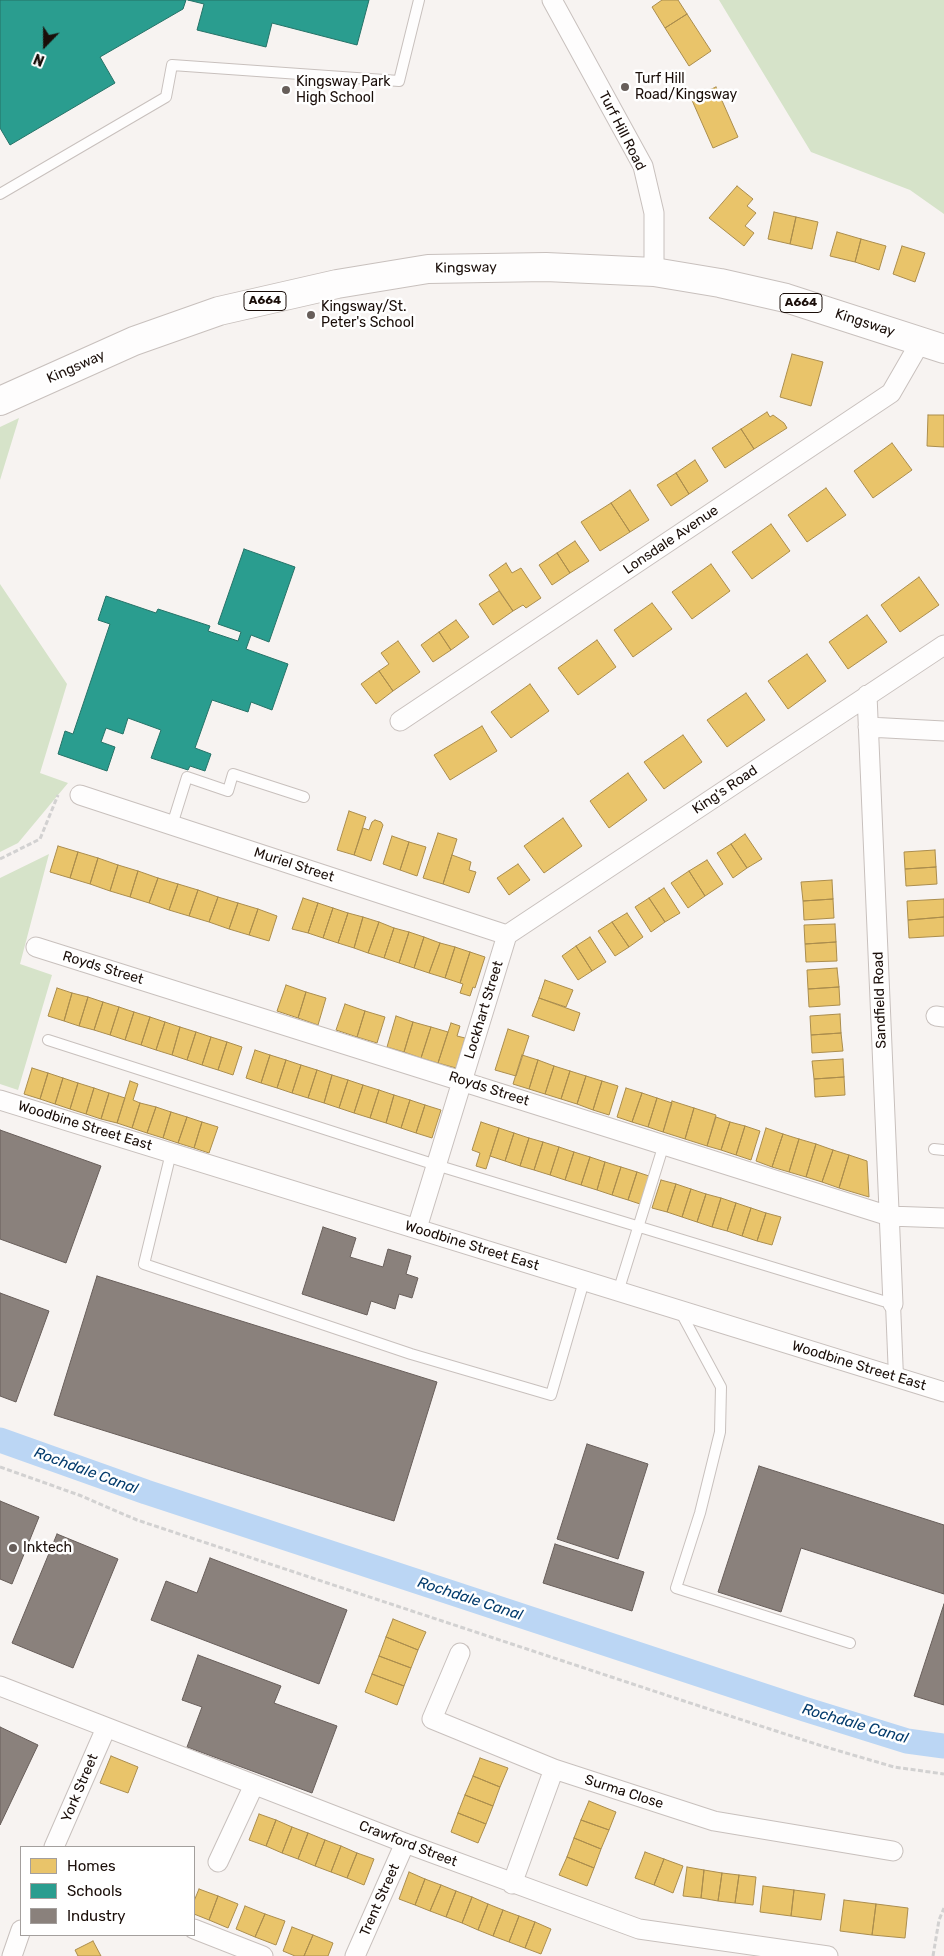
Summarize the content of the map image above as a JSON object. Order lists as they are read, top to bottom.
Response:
{
  "streets": {
    "highway": ["Kingsway", "A664"],
    "street": [
      "Turf Hill Road",
      "Lonsdale Avenue",
      "King's Road",
      "Muriel Street",
      "Royds Street",
      "Sandfield Road",
      "Lockhart Street",
      "Woodbine Street East",
      "York Street",
      "Surma Close",
      "Crawford Street",
      "Trent Street"
    ]
  },
  "crossings": [
    ["Turf Hill Road", "Kingsway"],
    ["Kingsway", "Lonsdale Avenue"],
    ["King's Road", "Muriel Street"],
    ["King's Road", "Sandfield Road"],
    ["King's Road", "Lockhart Street"],
    ["Muriel Street", "Lockhart Street"],
    ["Royds Street", "Sandfield Road"],
    ["Royds Street", "Lockhart Street"],
    ["Lockhart Street", "Woodbine Street East"],
    ["York Street", "Crawford Street"],
    ["Crawford Street", "Trent Street"]
  ],
  "water": ["Rochdale Canal"],
  "places": [
    "Turf Hill Road/Kingsway",
    "Kingsway Park High School",
    "Kingsway/St. Peter's School",
    "Inktech"
  ],
  "legend": ["Homes", "Schools", "Industry"],
  "north": "bottom"
}
